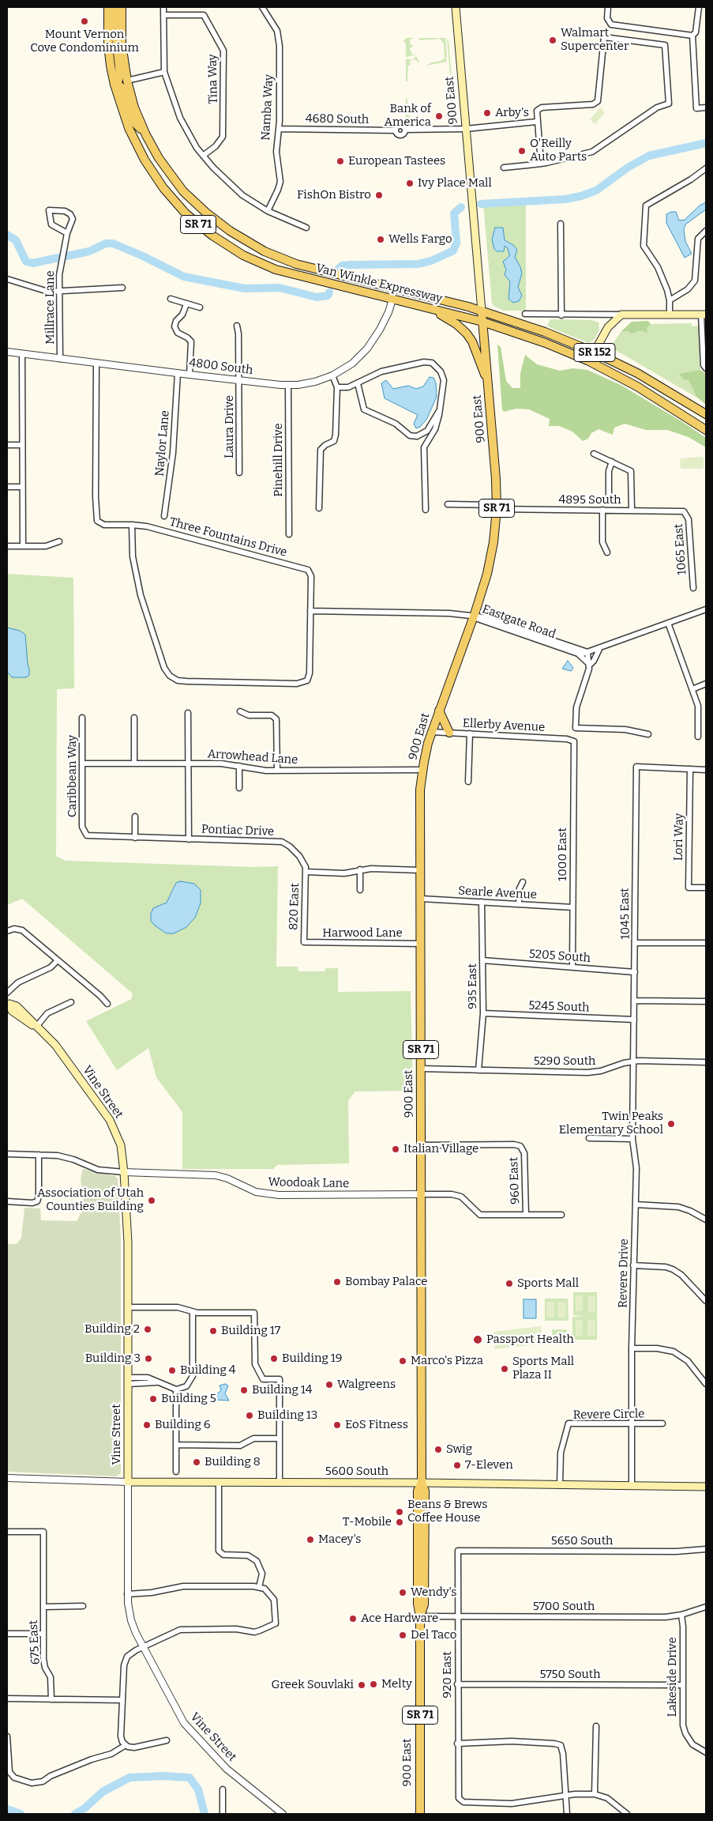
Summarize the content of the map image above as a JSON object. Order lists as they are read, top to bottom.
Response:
{
  "streets": {
    "main road": [
      "900 East",
      "SR 71",
      "Van Winkle Expressway",
      "SR 152",
      "Vine Street",
      "5600 South"
    ],
    "street": [
      "Tina Way",
      "Namba Way",
      "4680 South",
      "Millrace Lane",
      "4800 South",
      "Laura Drive",
      "Naylor Lane",
      "Pinehill Drive",
      "4895 South",
      "Three Fountains Drive",
      "1065 East",
      "Eastgate Road",
      "Ellerby Avenue",
      "Arrowhead Lane",
      "Caribbean Way",
      "Pontiac Drive",
      "Lori Way",
      "1000 East",
      "Searle Avenue",
      "820 East",
      "1045 East",
      "Harwood Lane",
      "5205 South",
      "935 East",
      "5245 South",
      "5290 South",
      "960 East",
      "Woodoak Lane",
      "Revere Drive",
      "Revere Circle",
      "5650 South",
      "5700 South",
      "675 East",
      "920 East",
      "5750 South",
      "Lakeside Drive"
    ]
  },
  "crossings": [
    ["900 East", "4680 South"],
    ["900 East", "SR 71"],
    ["900 East", "Van Winkle Expressway"],
    ["900 East", "4895 South"],
    ["900 East", "Eastgate Road"],
    ["900 East", "Ellerby Avenue"],
    ["900 East", "Arrowhead Lane"],
    ["900 East", "Searle Avenue"],
    ["900 East", "Harwood Lane"],
    ["900 East", "5290 South"],
    ["900 East", "960 East"],
    ["900 East", "Woodoak Lane"],
    ["900 East", "5600 South"],
    ["900 East", "5700 South"],
    ["Namba Way", "4680 South"],
    ["SR 71", "Van Winkle Expressway"],
    ["Van Winkle Expressway", "4800 South"],
    ["Millrace Lane", "4800 South"],
    ["4800 South", "Laura Drive"],
    ["4800 South", "Naylor Lane"],
    ["4800 South", "Pinehill Drive"],
    ["4800 South", "Three Fountains Drive"],
    ["4895 South", "1065 East"],
    ["Ellerby Avenue", "1000 East"],
    ["Arrowhead Lane", "Caribbean Way"],
    ["Caribbean Way", "Pontiac Drive"],
    ["Pontiac Drive", "820 East"],
    ["Lori Way", "1045 East"],
    ["1000 East", "Searle Avenue"],
    ["1000 East", "5205 South"],
    ["Searle Avenue", "935 East"],
    ["820 East", "Harwood Lane"],
    ["1045 East", "5205 South"],
    ["1045 East", "5245 South"],
    ["1045 East", "5290 South"],
    ["1045 East", "Revere Drive"],
    ["5205 South", "935 East"],
    ["935 East", "5245 South"],
    ["935 East", "5290 South"],
    ["5290 South", "Revere Drive"],
    ["Vine Street", "Woodoak Lane"],
    ["Vine Street", "5600 South"],
    ["960 East", "Woodoak Lane"],
    ["Revere Drive", "Revere Circle"],
    ["Revere Drive", "5600 South"],
    ["Revere Circle", "5600 South"],
    ["5650 South", "920 East"],
    ["5700 South", "920 East"],
    ["5700 South", "Lakeside Drive"],
    ["920 East", "5750 South"],
    ["5750 South", "Lakeside Drive"]
  ],
  "places": [
    "Mount Vernon Cove Condominium",
    "Walmart Supercenter",
    "Arby's",
    "Bank of America",
    "O'Reilly Auto Parts",
    "European Tastees",
    "Ivy Place Mall",
    "FishOn Bistro",
    "Wells Fargo",
    "Twin Peaks Elementary School",
    "Italian Village",
    "Association of Utah Counties Building",
    "Bombay Palace",
    "Sports Mall",
    "Building 2",
    "Building 17",
    "Passport Health",
    "Building 3",
    "Building 19",
    "Marco's Pizza",
    "Sports Mall Plaza II",
    "Building 4",
    "Walgreens",
    "Building 14",
    "Building 5",
    "Building 13",
    "Building 6",
    "EoS Fitness",
    "Swig",
    "Building 8",
    "7-Eleven",
    "Beans & Brews Coffee House",
    "T-Mobile",
    "Macey's",
    "Wendy's",
    "Ace Hardware",
    "Del Taco",
    "Melty",
    "Greek Souvlaki"
  ]
}
